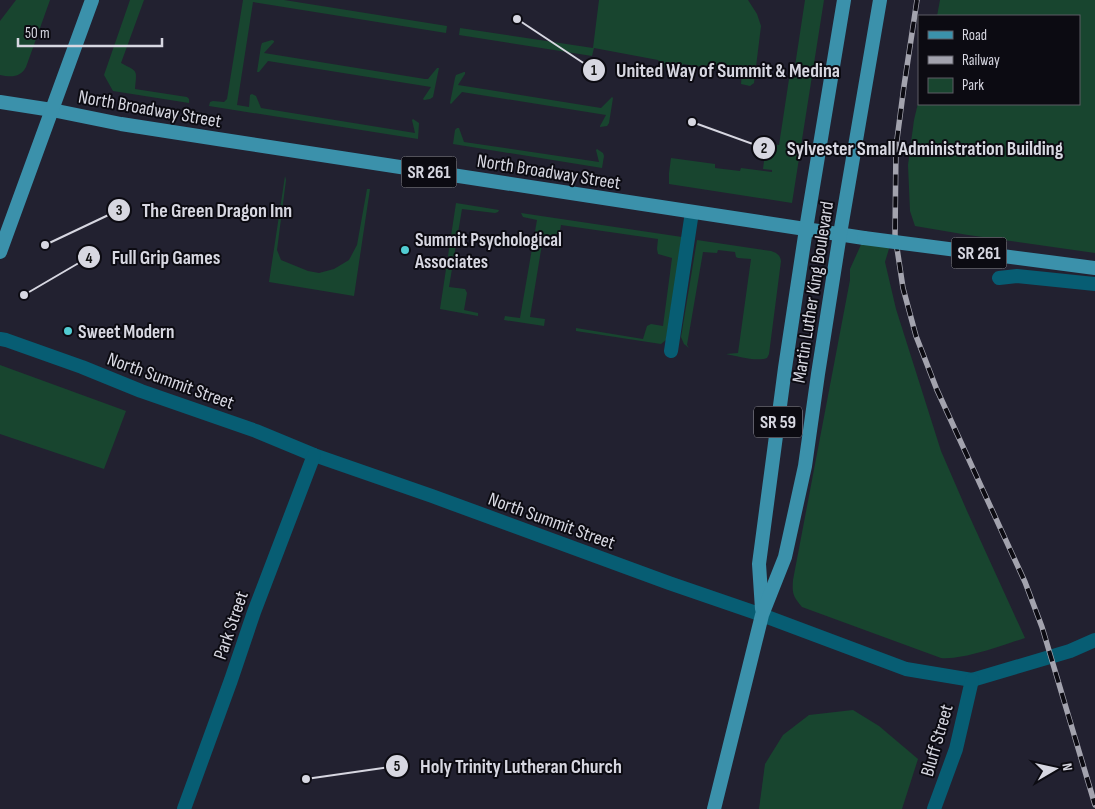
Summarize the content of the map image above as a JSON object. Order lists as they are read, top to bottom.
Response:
{
  "streets": {
    "main road": [
      "North Broadway Street",
      "SR 261",
      "Martin Luther King Boulevard",
      "SR 59"
    ],
    "street": ["North Summit Street", "Park Street", "Bluff Street"]
  },
  "crossings": [
    ["North Broadway Street", "SR 261"],
    ["North Broadway Street", "Martin Luther King Boulevard"],
    ["Martin Luther King Boulevard", "North Summit Street"],
    ["North Summit Street", "Park Street"],
    ["North Summit Street", "Bluff Street"]
  ],
  "places": [
    "United Way of Summit & Medina",
    "Sylvester Small Administration Building",
    "The Green Dragon Inn",
    "Summit Psychological Associates",
    "Full Grip Games",
    "Sweet Modern",
    "Holy Trinity Lutheran Church"
  ],
  "legend": ["Road", "Railway", "Park"],
  "scale_bar": "50 m",
  "north": "right"
}
